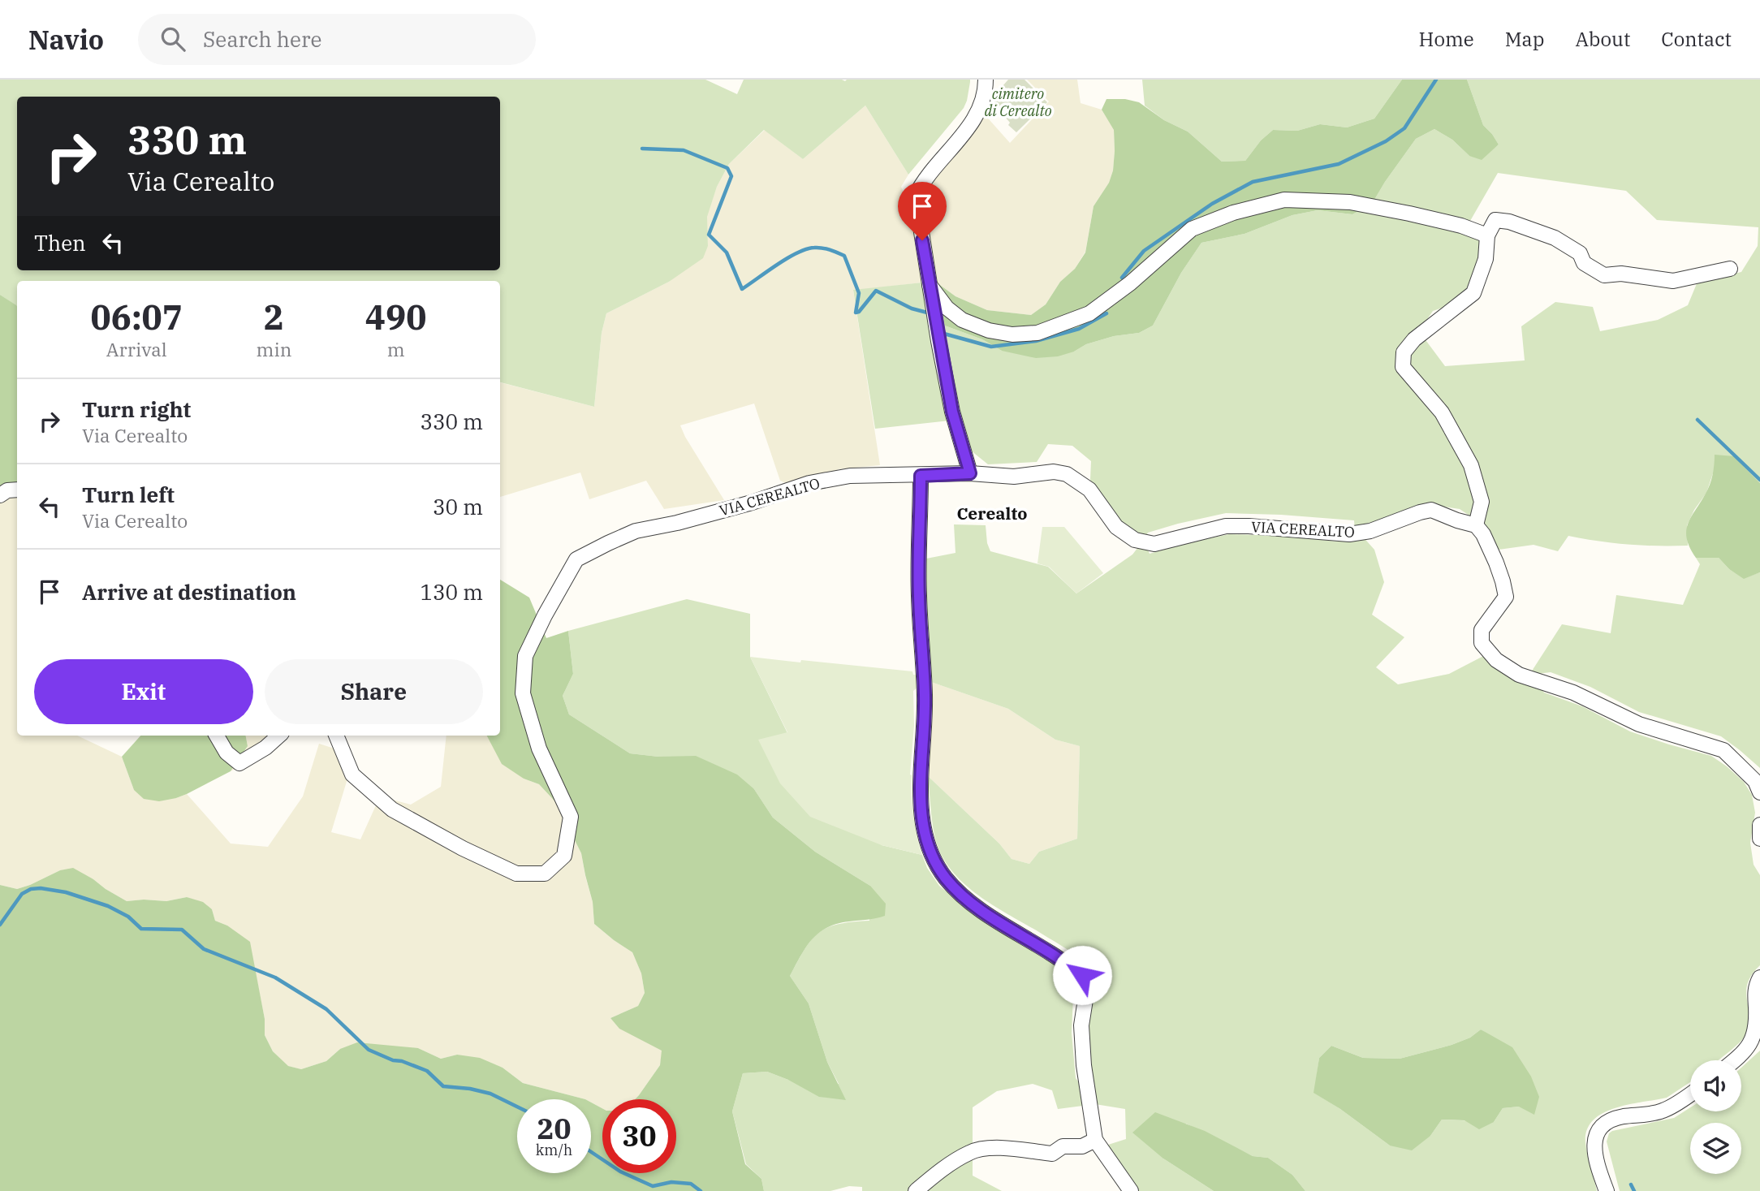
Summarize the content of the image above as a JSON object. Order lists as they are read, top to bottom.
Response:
{
  "streets": {
    "street": ["VIA CEREALTO"]
  },
  "districts": ["Cerealto"],
  "parks": ["cimitero di Cerealto"],
  "page": {
    "header": "Navio",
    "search": "Search here",
    "nav": [
      "Home",
      "Map",
      "About",
      "Contact"
    ],
    "turn": ["330 m", "Via Cerealto"],
    "then": "Then",
    "eta": [
      "06:07",
      "Arrival",
      "2",
      "min",
      "490",
      "m"
    ],
    "list": [
      {
        "name": "Turn right",
        "note": "Via Cerealto",
        "value": "330 m"
      },
      {
        "name": "Turn left",
        "note": "Via Cerealto",
        "value": "30 m"
      },
      {
        "name": "Arrive at destination",
        "value": "130 m"
      }
    ],
    "buttons": ["Exit", "Share"],
    "speed": "20 km/h",
    "limit": "30"
  }
}
